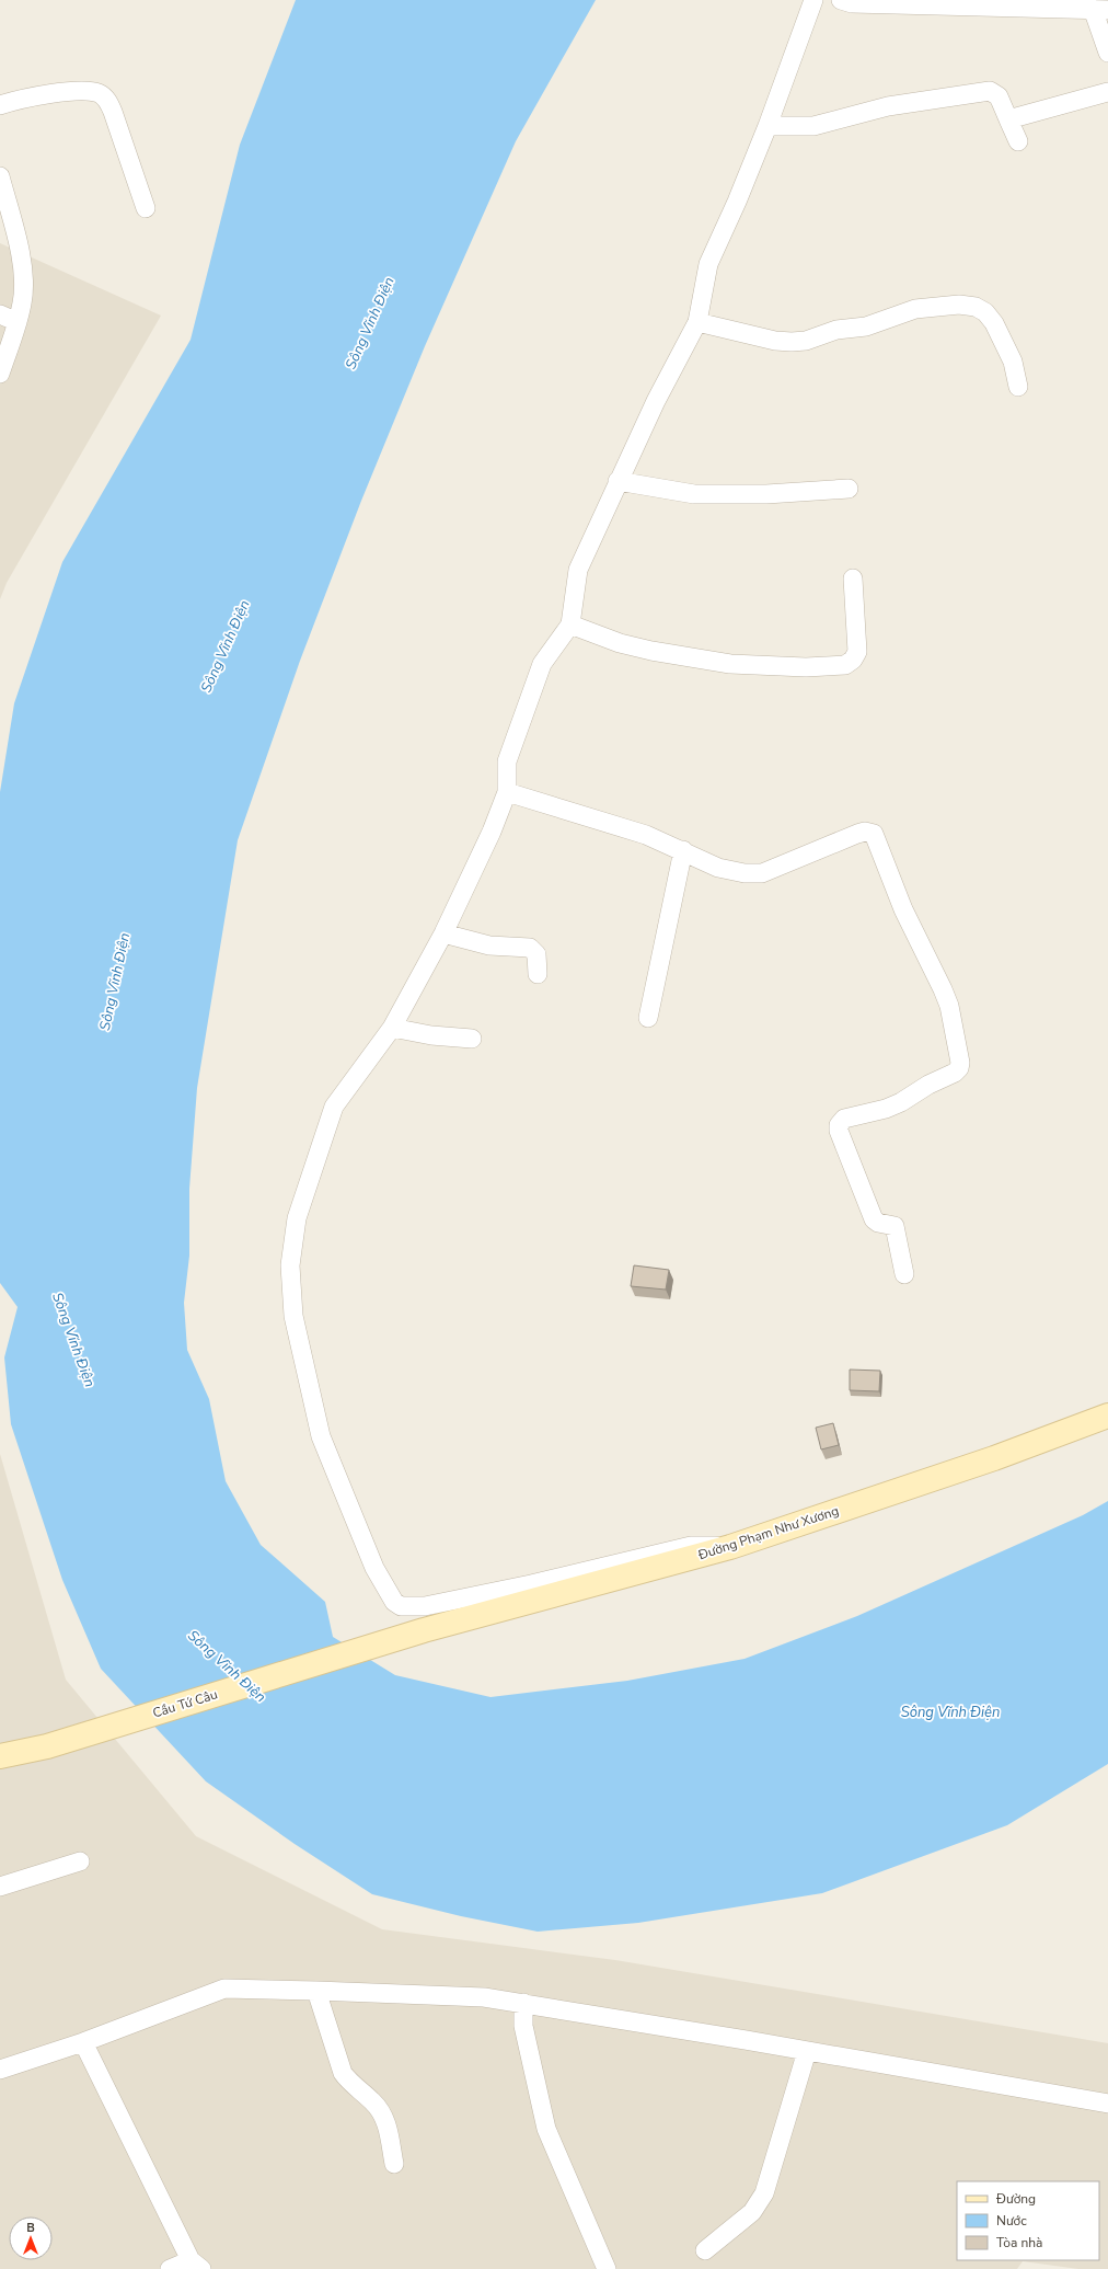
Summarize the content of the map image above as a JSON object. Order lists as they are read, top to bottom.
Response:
{
  "streets": {
    "main road": ["Đường Phạm Như Xương", "Cầu Tứ Câu"]
  },
  "crossings": [
    ["Đường Phạm Như Xương", "Cầu Tứ Câu"]
  ],
  "water": ["Sông Vĩnh Điện"],
  "legend": ["Đường", "Nước", "Tòa nhà"],
  "north": "top"
}
